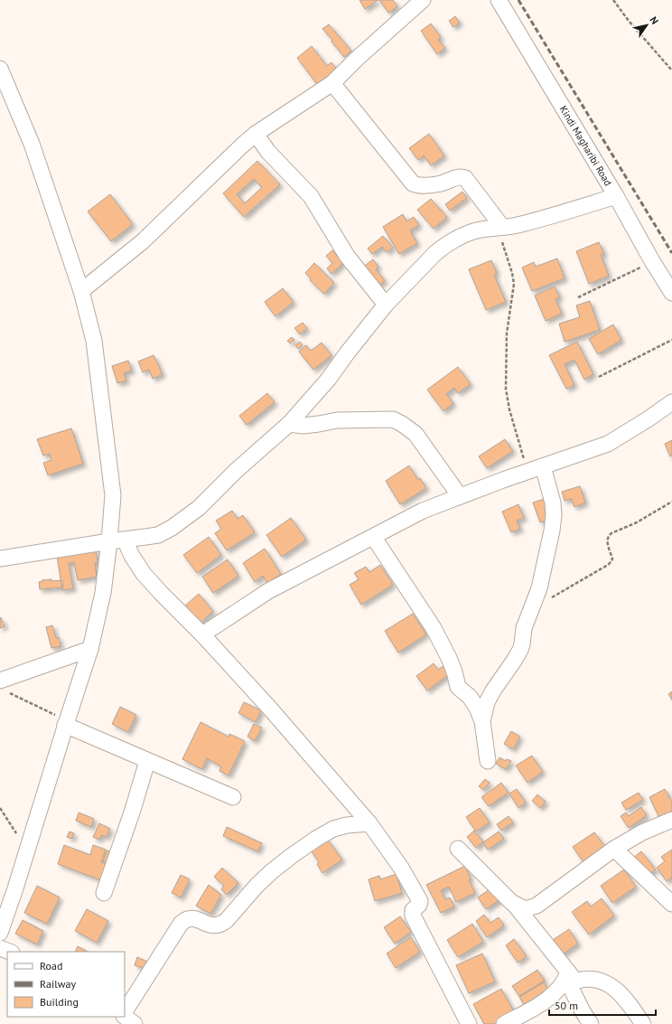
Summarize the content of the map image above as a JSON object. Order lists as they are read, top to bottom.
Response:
{
  "streets": {
    "street": ["Kindi Magharibi Road"]
  },
  "legend": ["Road", "Railway", "Building"],
  "scale_bar": "50 m",
  "north": "top right"
}
